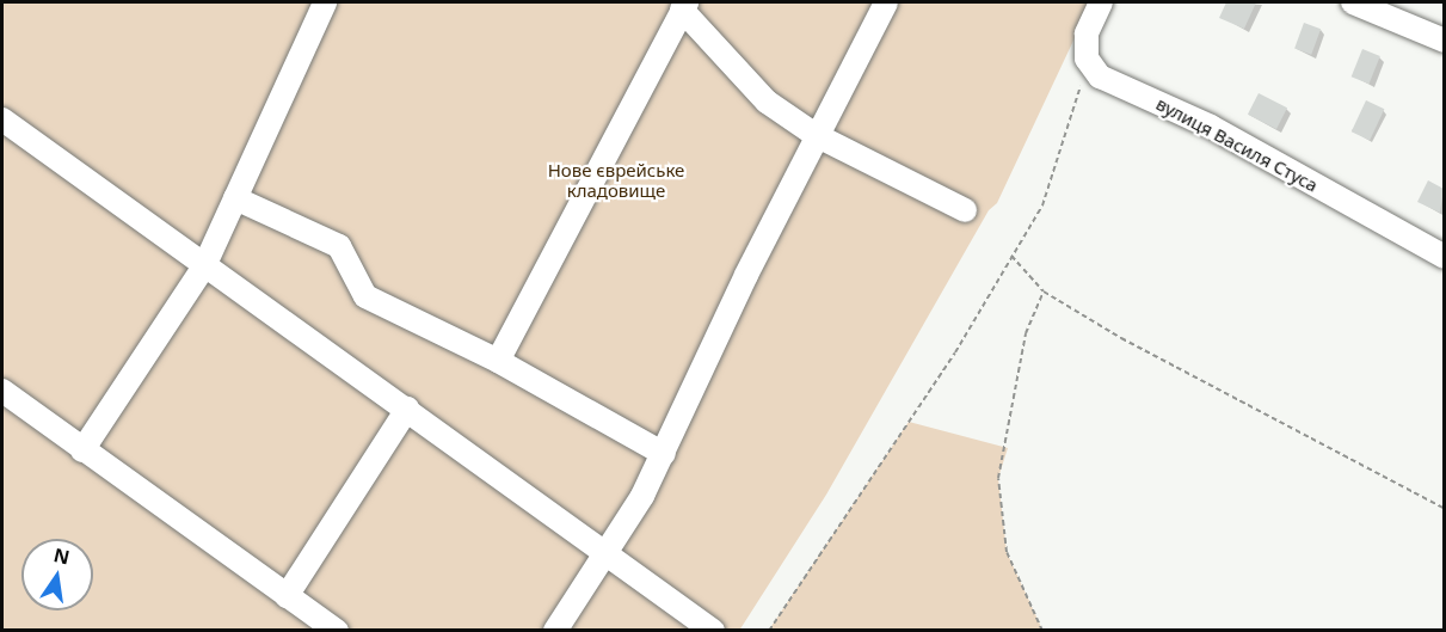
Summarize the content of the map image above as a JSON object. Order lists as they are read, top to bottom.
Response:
{
  "streets": {
    "street": ["вулиця Василя Стуса"]
  },
  "parks": ["Нове єврейське кладовище"],
  "north": "top"
}
